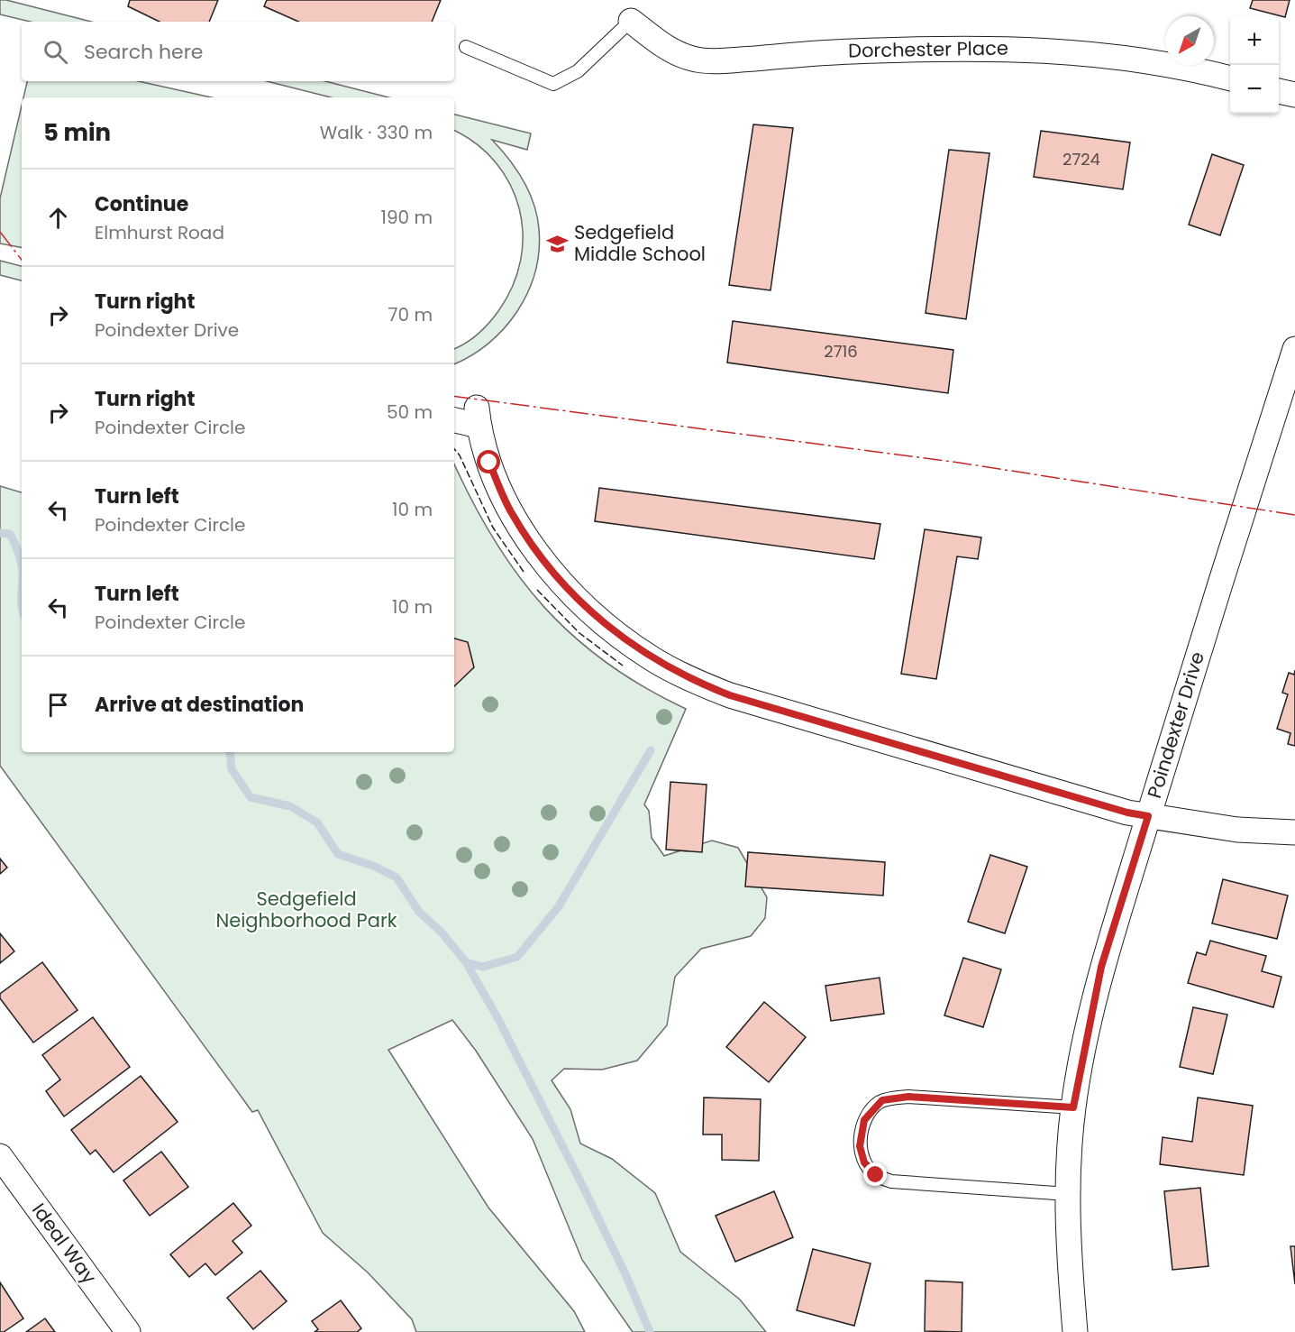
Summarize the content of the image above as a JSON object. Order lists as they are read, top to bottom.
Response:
{
  "streets": {
    "street": ["Dorchester Place", "Poindexter Drive", "Ideal Way"]
  },
  "parks": ["Sedgefield Neighborhood Park"],
  "places": {
    "school or university": ["Sedgefield Middle School"]
  },
  "house_numbers": ["2724", "2716"],
  "north": "bottom left",
  "page": {
    "map_buttons": ["+", "−"],
    "search": "Search here",
    "heading": ["5 min", "Walk · 330 m"],
    "list": [
      ["Continue", "Elmhurst Road", "190 m"],
      ["Turn right", "Poindexter Drive", "70 m"],
      ["Turn right", "Poindexter Circle", "50 m"],
      ["Turn left", "Poindexter Circle", "10 m"],
      ["Turn left", "Poindexter Circle", "10 m"],
      "Arrive at destination"
    ]
  }
}
